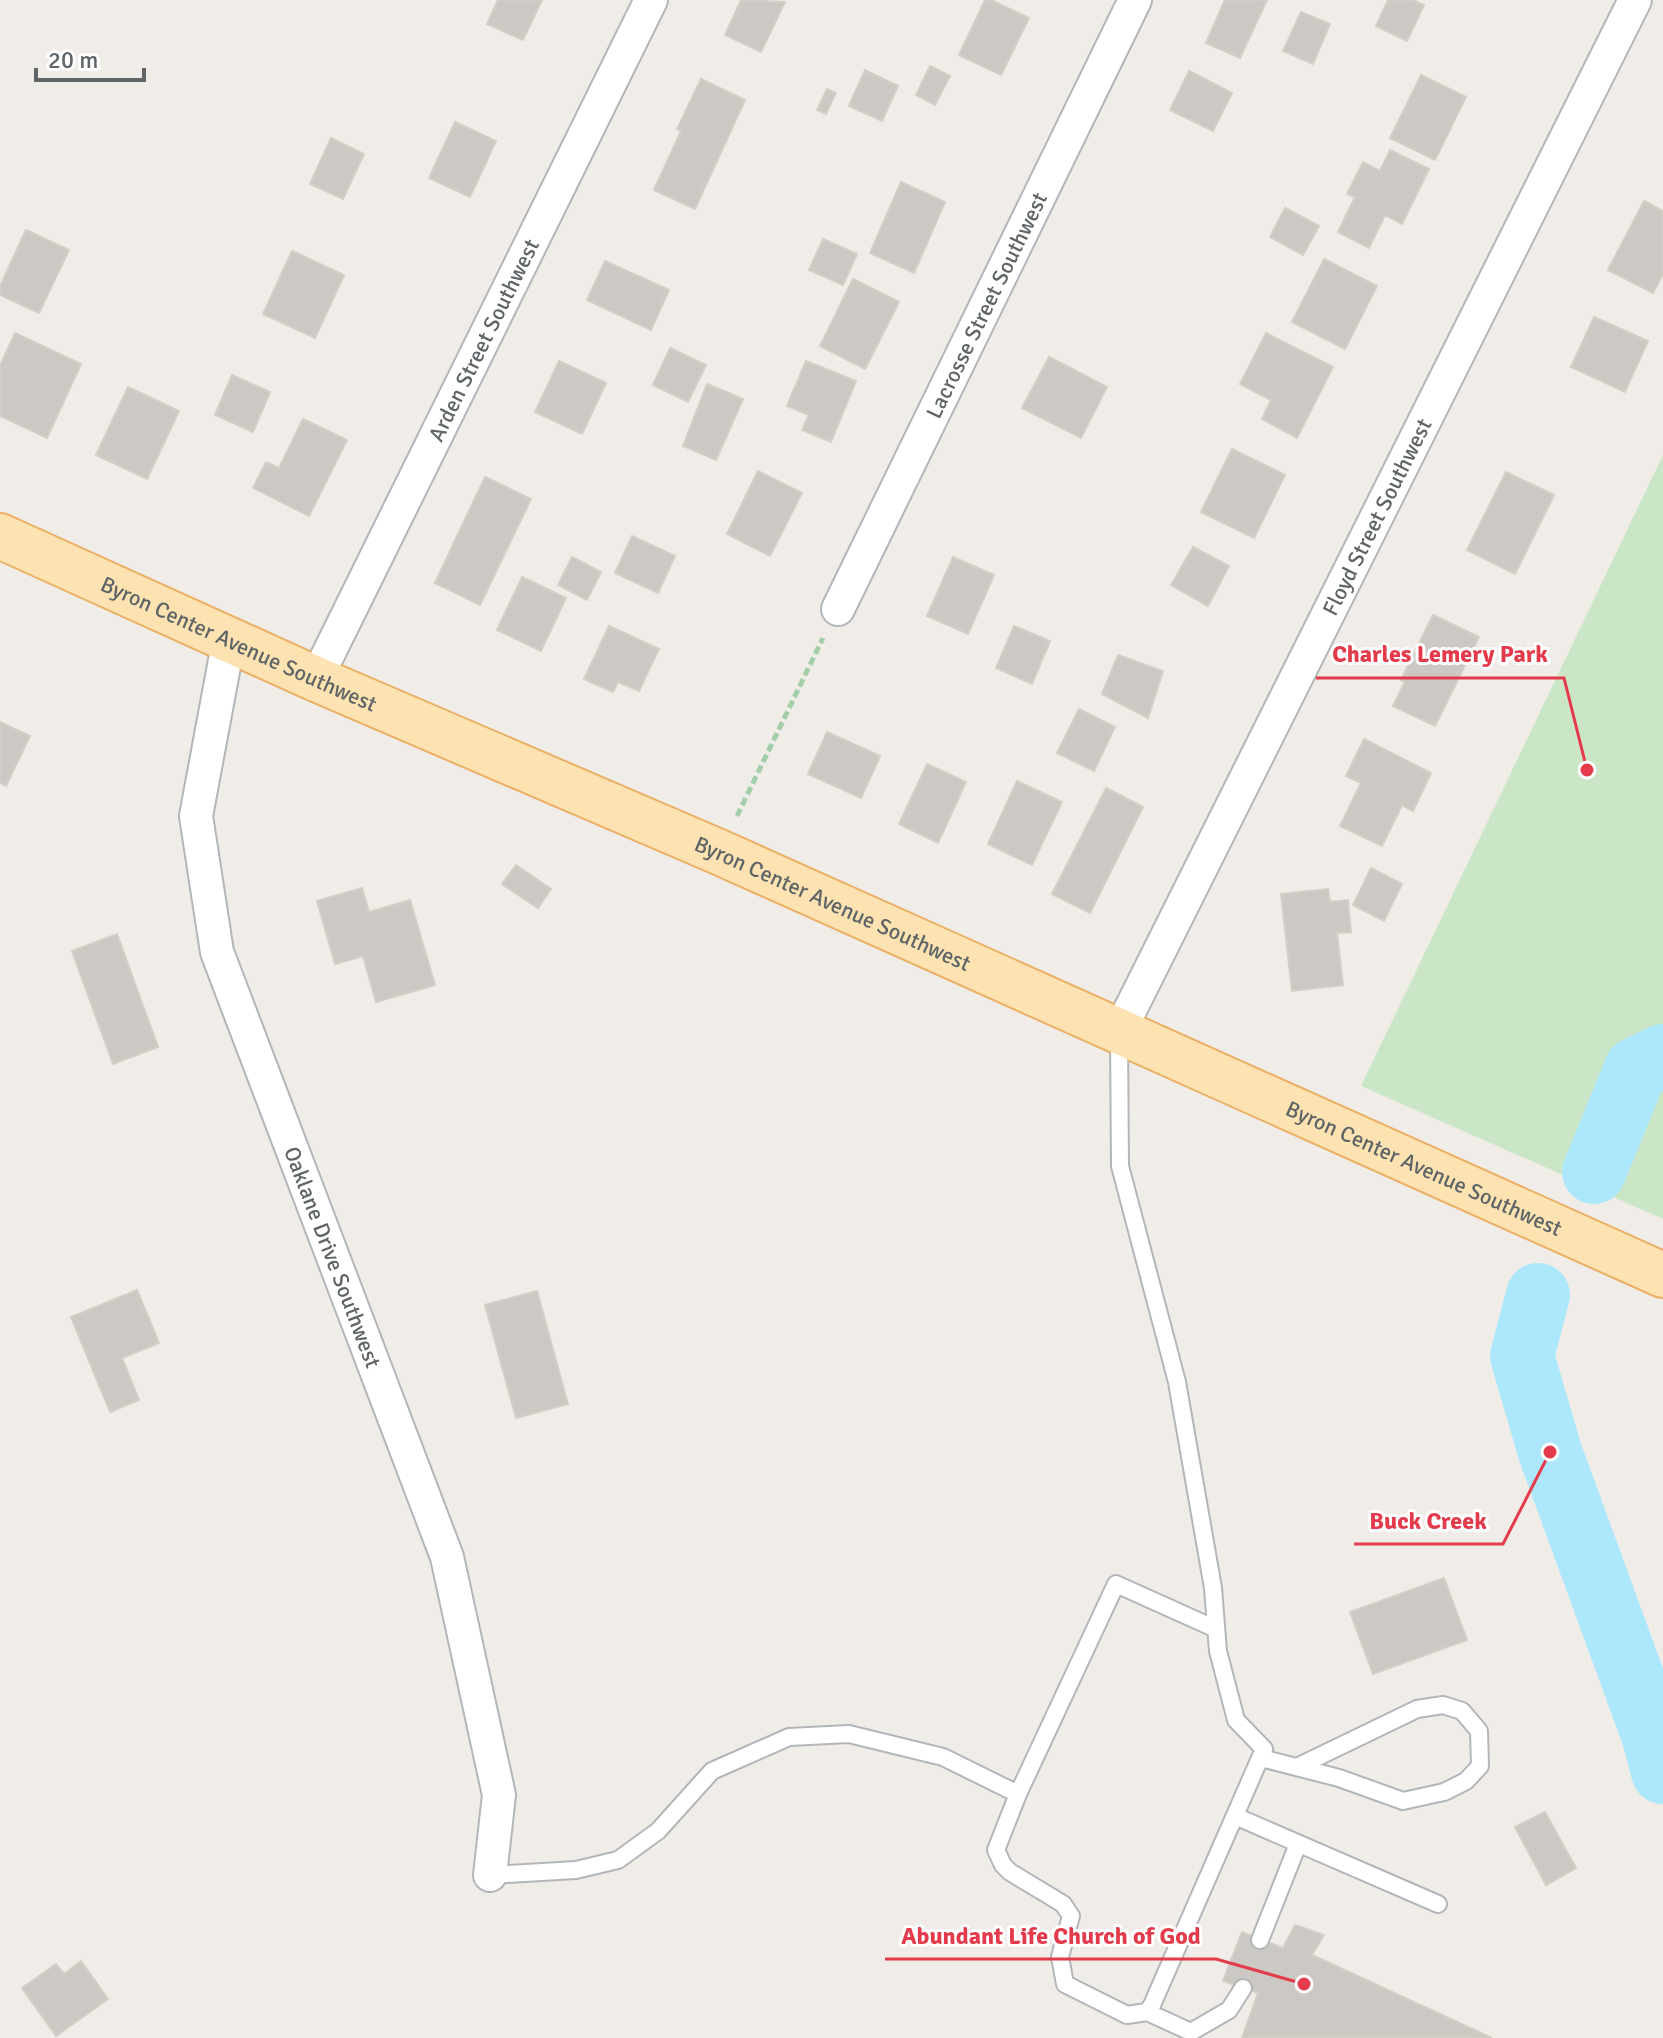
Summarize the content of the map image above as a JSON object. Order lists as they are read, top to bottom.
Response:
{
  "streets": {
    "main road": ["Byron Center Avenue Southwest"],
    "street": [
      "Lacrosse Street Southwest",
      "Arden Street Southwest",
      "Floyd Street Southwest",
      "Oaklane Drive Southwest"
    ]
  },
  "crossings": [
    ["Arden Street Southwest", "Byron Center Avenue Southwest"],
    ["Floyd Street Southwest", "Byron Center Avenue Southwest"],
    ["Byron Center Avenue Southwest", "Oaklane Drive Southwest"]
  ],
  "places": ["Charles Lemery Park", "Buck Creek", "Abundant Life Church of God"],
  "scale_bar": "20 m"
}
